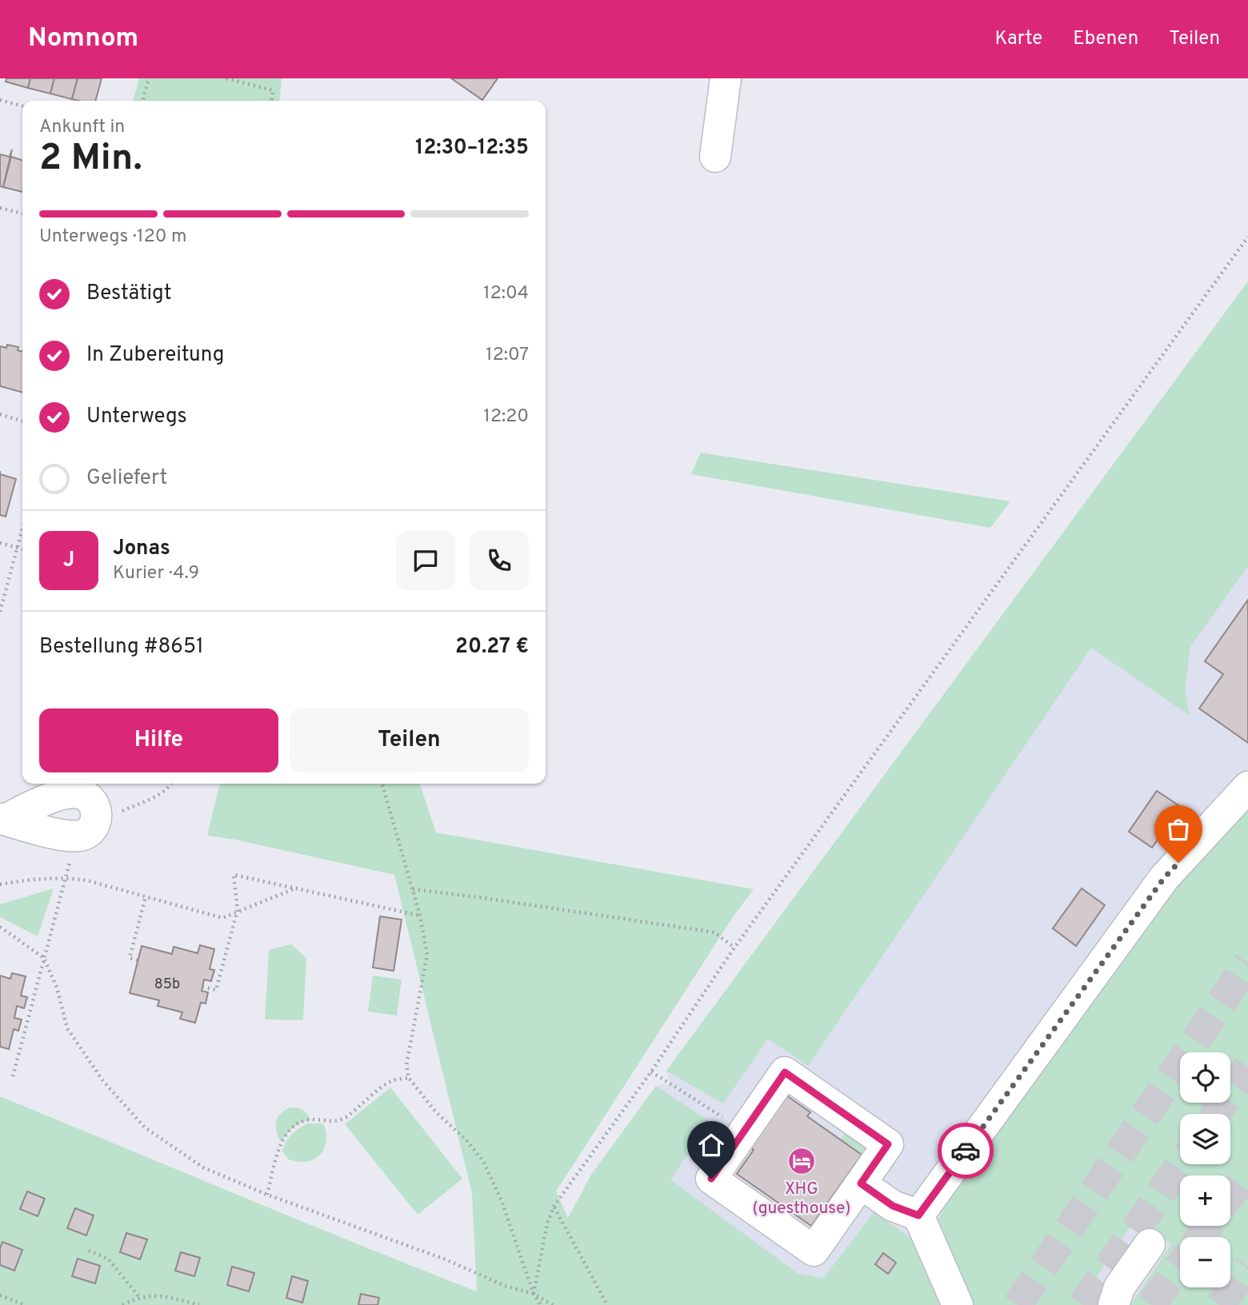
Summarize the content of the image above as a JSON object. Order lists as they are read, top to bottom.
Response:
{
  "places": {
    "hotel": ["XHG (guesthouse)"]
  },
  "house_numbers": ["85b"],
  "page": {
    "header": "Nomnom",
    "nav": ["Karte", "Ebenen", "Teilen"],
    "heading": ["2 Min.", "Ankunft in", "12:30–12:35"],
    "panel": [
      "Jonas",
      "Kurier · 4.9",
      "Bestellung #8651",
      "20.27 €"
    ],
    "bar": "Unterwegs · 120 m",
    "list": [
      ["Bestätigt", "12:04"],
      ["In Zubereitung", "12:07"],
      ["Unterwegs", "12:20"],
      "Geliefert"
    ],
    "round": "J",
    "buttons": ["Hilfe", "Teilen"],
    "map_buttons": ["+", "−"]
  }
}
